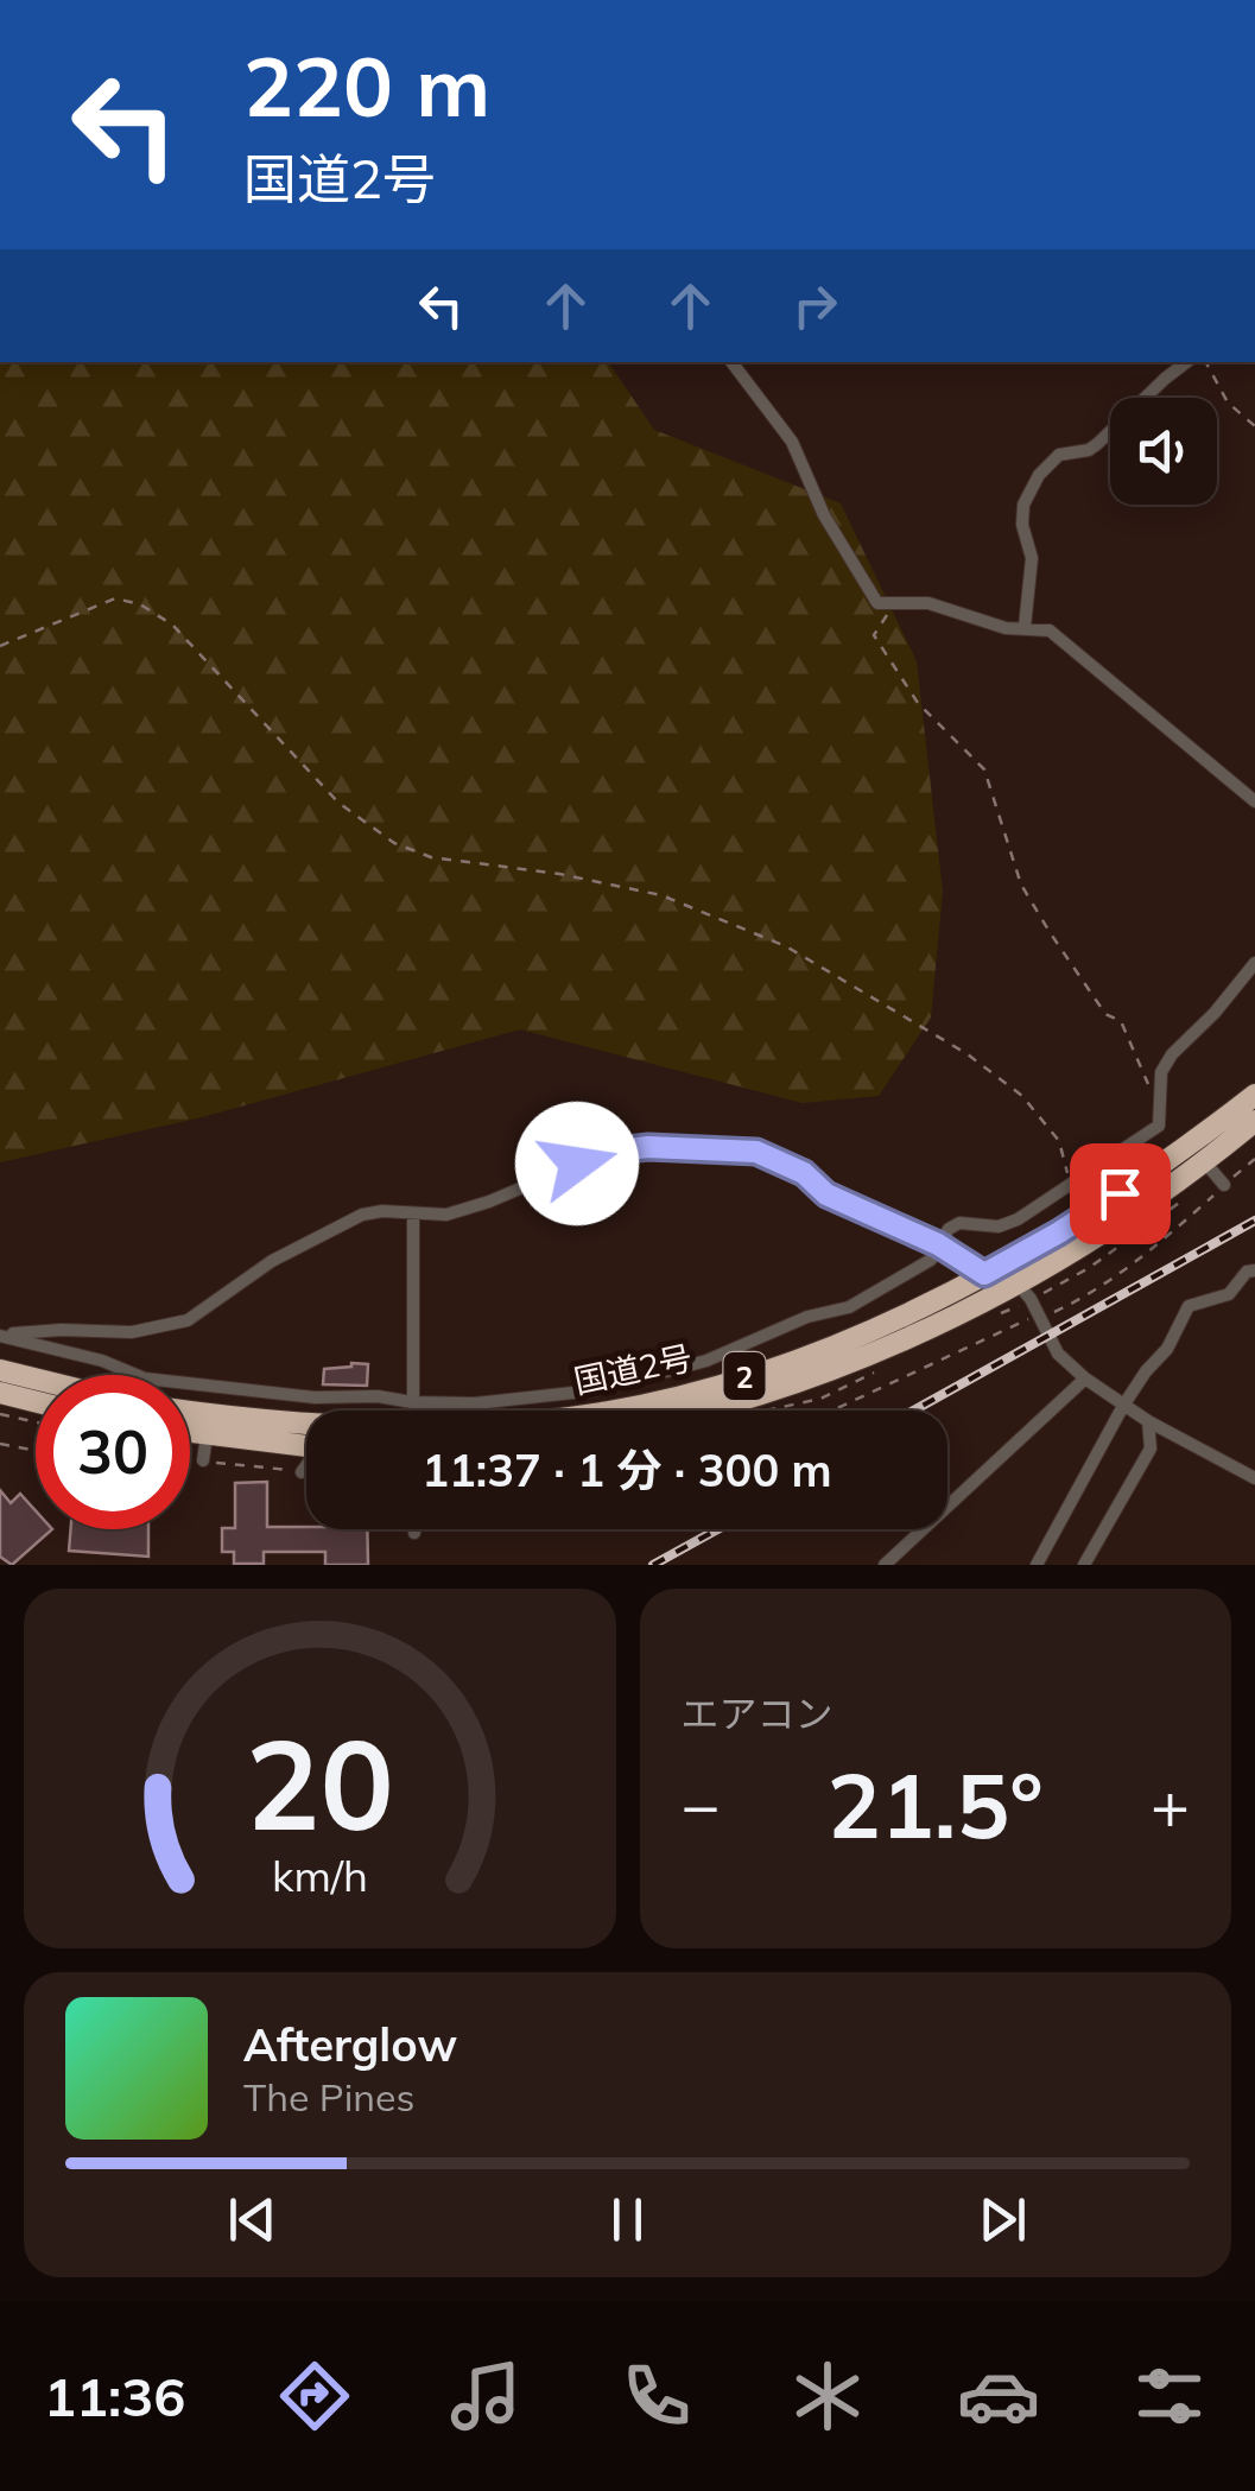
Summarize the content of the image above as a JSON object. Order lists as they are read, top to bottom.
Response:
{
  "streets": {
    "highway": ["国道2号", "2"]
  },
  "page": {
    "turn": ["220 m", "国道2号"],
    "limit": "30",
    "trip": "11:37 · 1 分 · 300 m",
    "tile": "エアコン",
    "heat": ["−", "21.5°", "+"],
    "song": ["Afterglow", "The Pines"],
    "tabs": "11:36",
    "gauge": ["20", "km/h"]
  }
}
